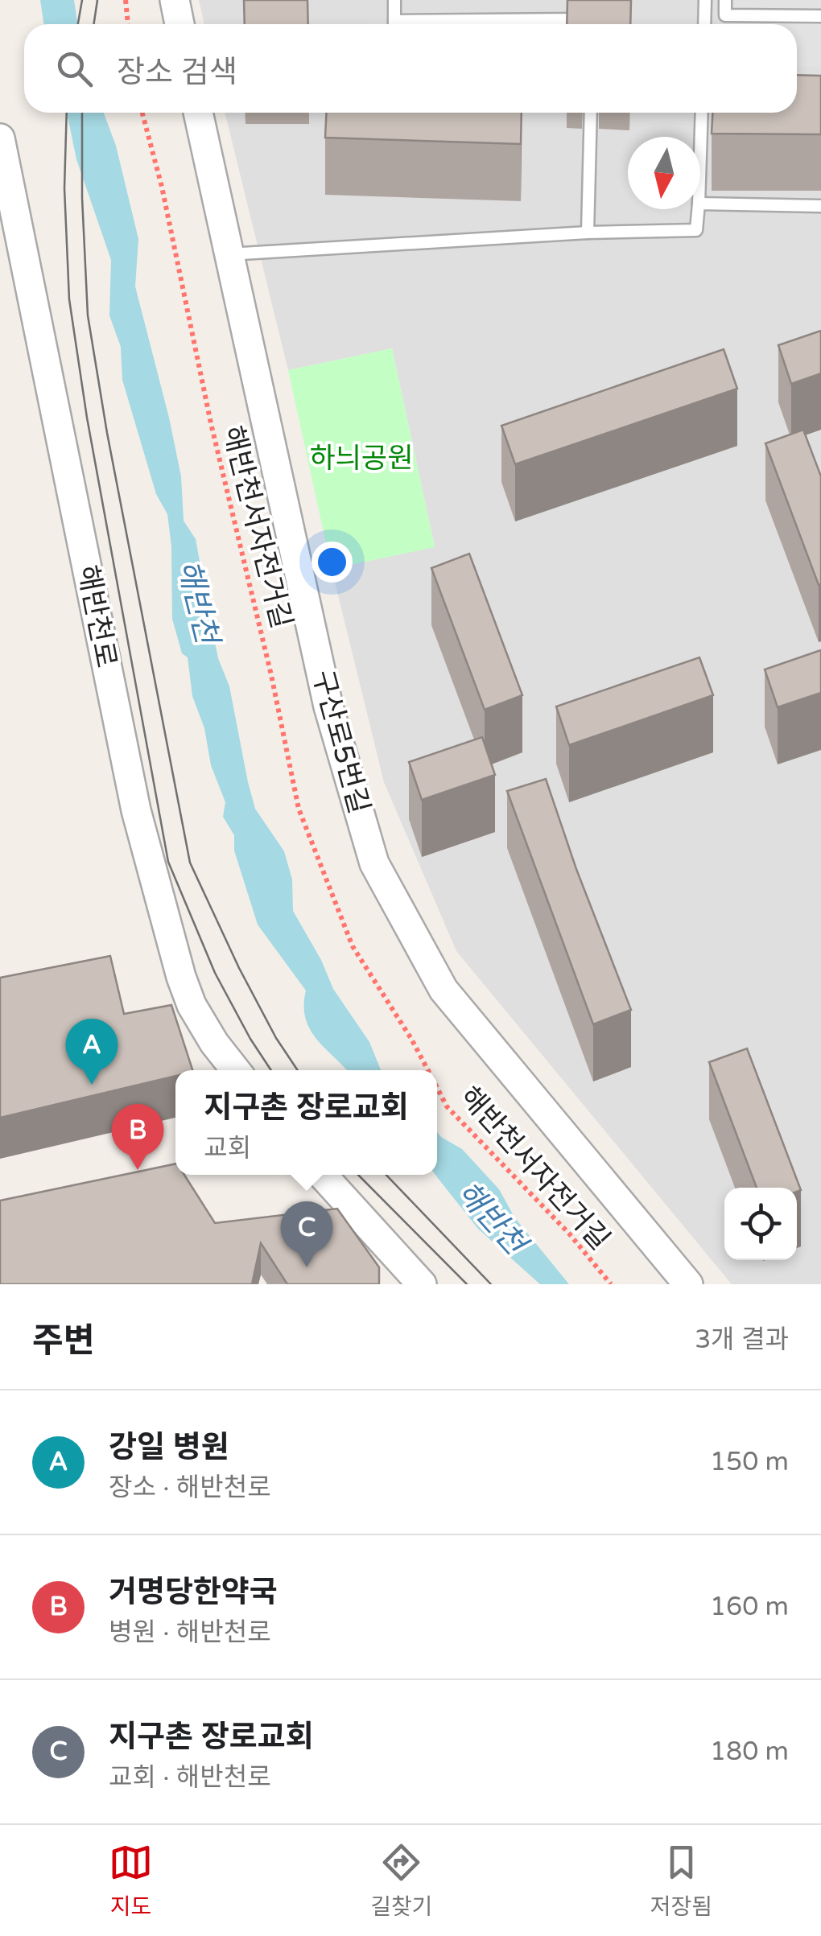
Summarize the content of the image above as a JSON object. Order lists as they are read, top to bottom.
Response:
{
  "streets": {
    "street": ["해반천로", "구산로5번길"],
    "path": ["해반천서자전거길"]
  },
  "water": ["해반천"],
  "parks": ["하늬공원"],
  "north": "bottom",
  "page": {
    "search": "장소 검색",
    "pins": ["A", "B", "C"],
    "popup": ["지구촌 장로교회", "교회"],
    "heading": ["주변", "3개 결과"],
    "list": [
      {
        "mark": "A",
        "name": "강일 병원",
        "note": "장소 · 해반천로",
        "value": "150 m"
      },
      {
        "mark": "B",
        "name": "거명당한약국",
        "note": "병원 · 해반천로",
        "value": "160 m"
      },
      {
        "mark": "C",
        "name": "지구촌 장로교회",
        "note": "교회 · 해반천로",
        "value": "180 m"
      }
    ],
    "nav": ["지도", "길찾기", "저장됨"]
  }
}
